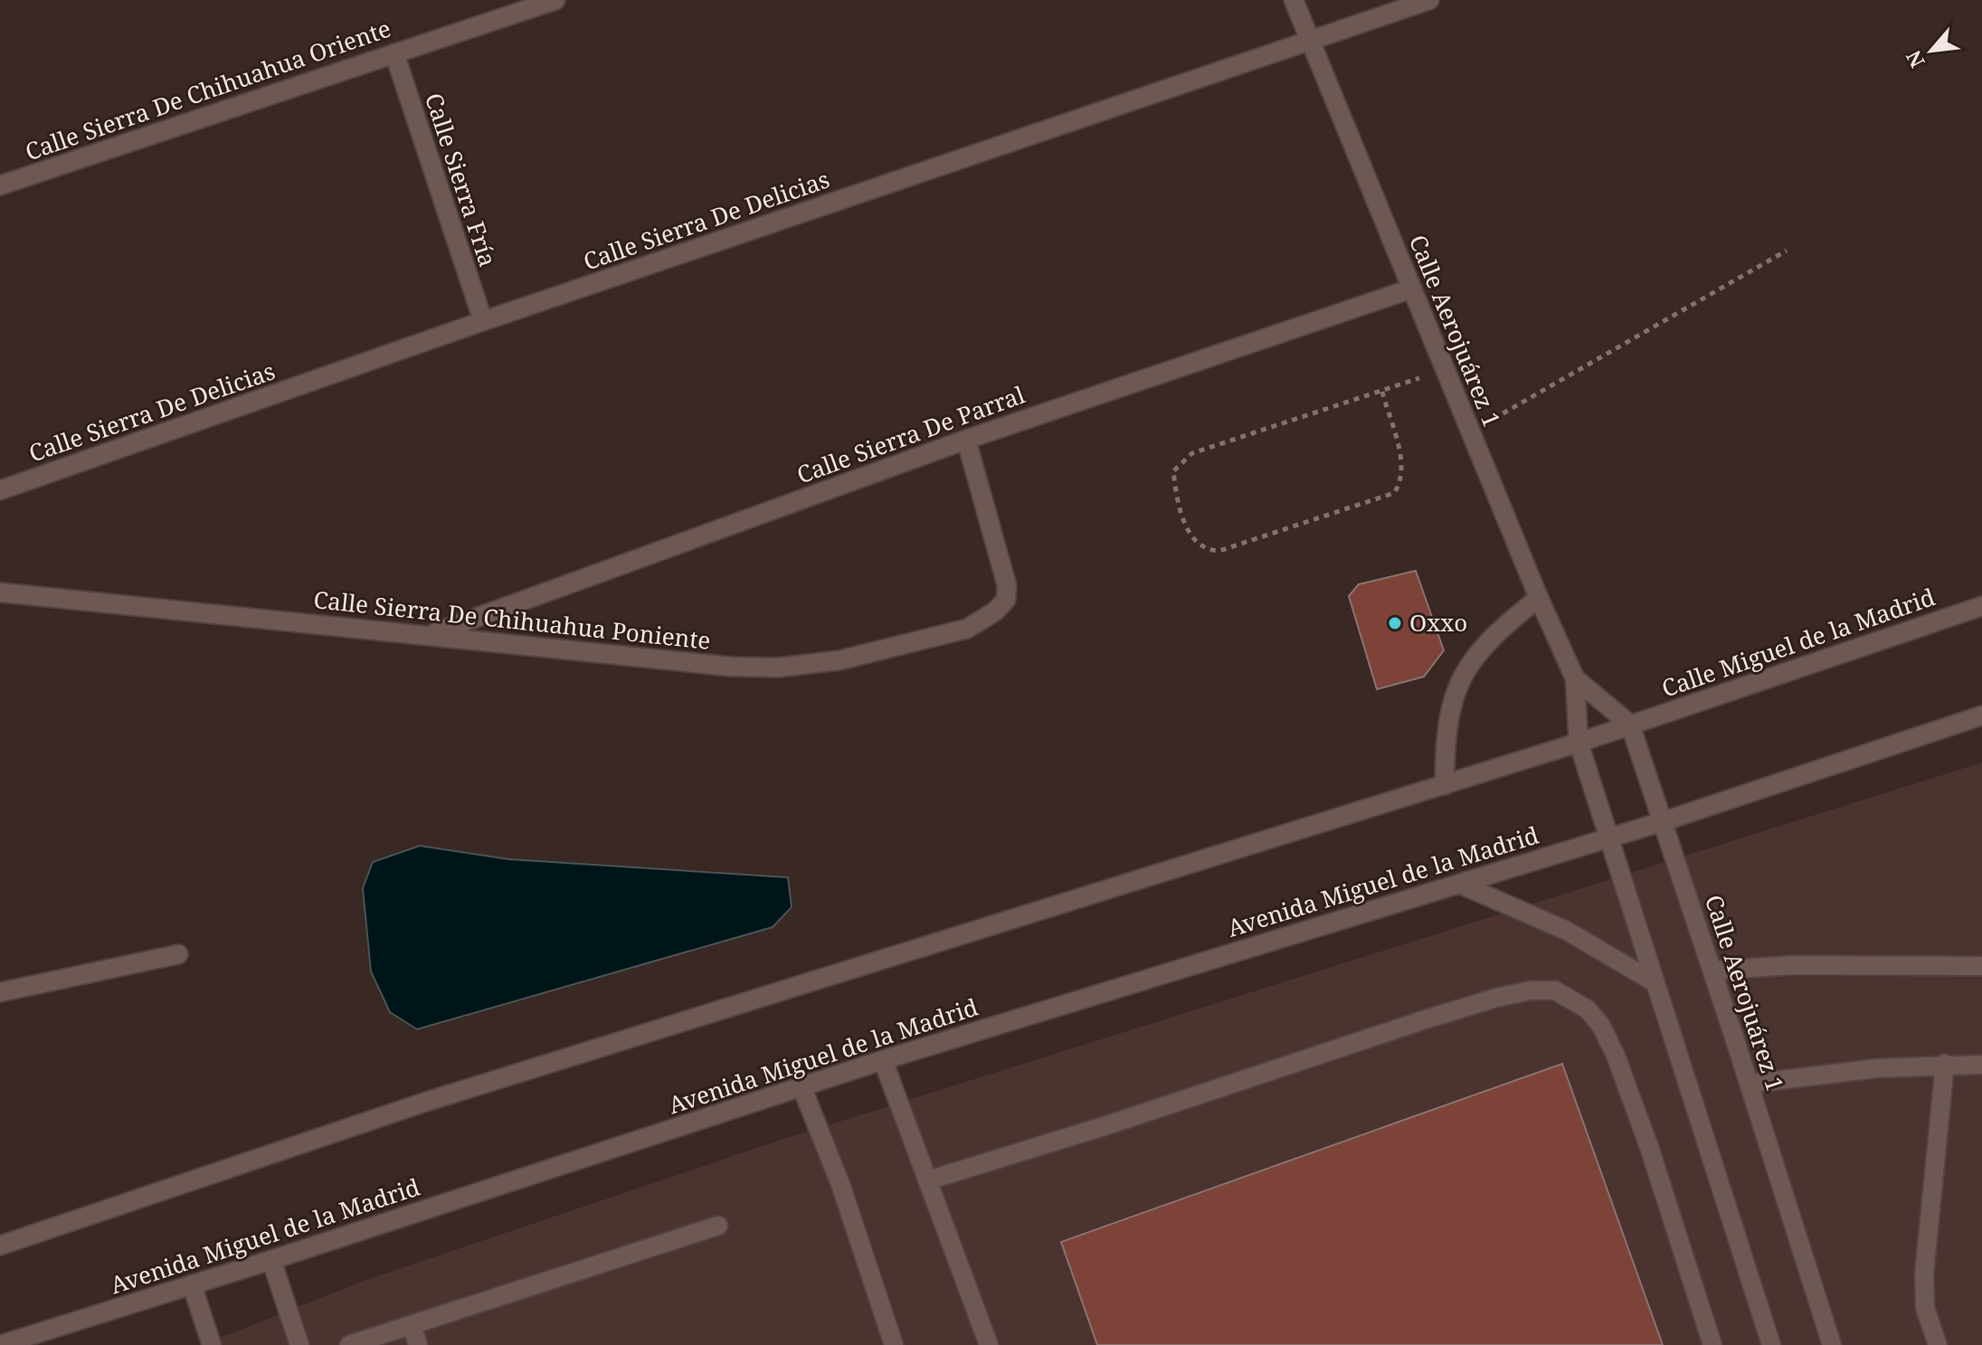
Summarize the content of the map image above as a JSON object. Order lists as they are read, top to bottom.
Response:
{
  "streets": {
    "street": [
      "Calle Sierra De Chihuahua Oriente",
      "Calle Sierra Fría",
      "Calle Sierra De Delicias",
      "Calle Aerojuárez 1",
      "Calle Sierra De Parral",
      "Calle Sierra De Chihuahua Poniente",
      "Calle Miguel de la Madrid",
      "Avenida Miguel de la Madrid"
    ]
  },
  "crossings": [
    ["Calle Sierra De Chihuahua Oriente", "Calle Sierra Fría"],
    ["Calle Sierra Fría", "Calle Sierra De Delicias"],
    ["Calle Sierra De Delicias", "Calle Aerojuárez 1"],
    ["Calle Aerojuárez 1", "Calle Sierra De Parral"],
    ["Calle Aerojuárez 1", "Calle Miguel de la Madrid"],
    ["Calle Aerojuárez 1", "Avenida Miguel de la Madrid"],
    ["Calle Sierra De Parral", "Calle Sierra De Chihuahua Poniente"]
  ],
  "places": ["Oxxo"],
  "north": "bottom left"
}
